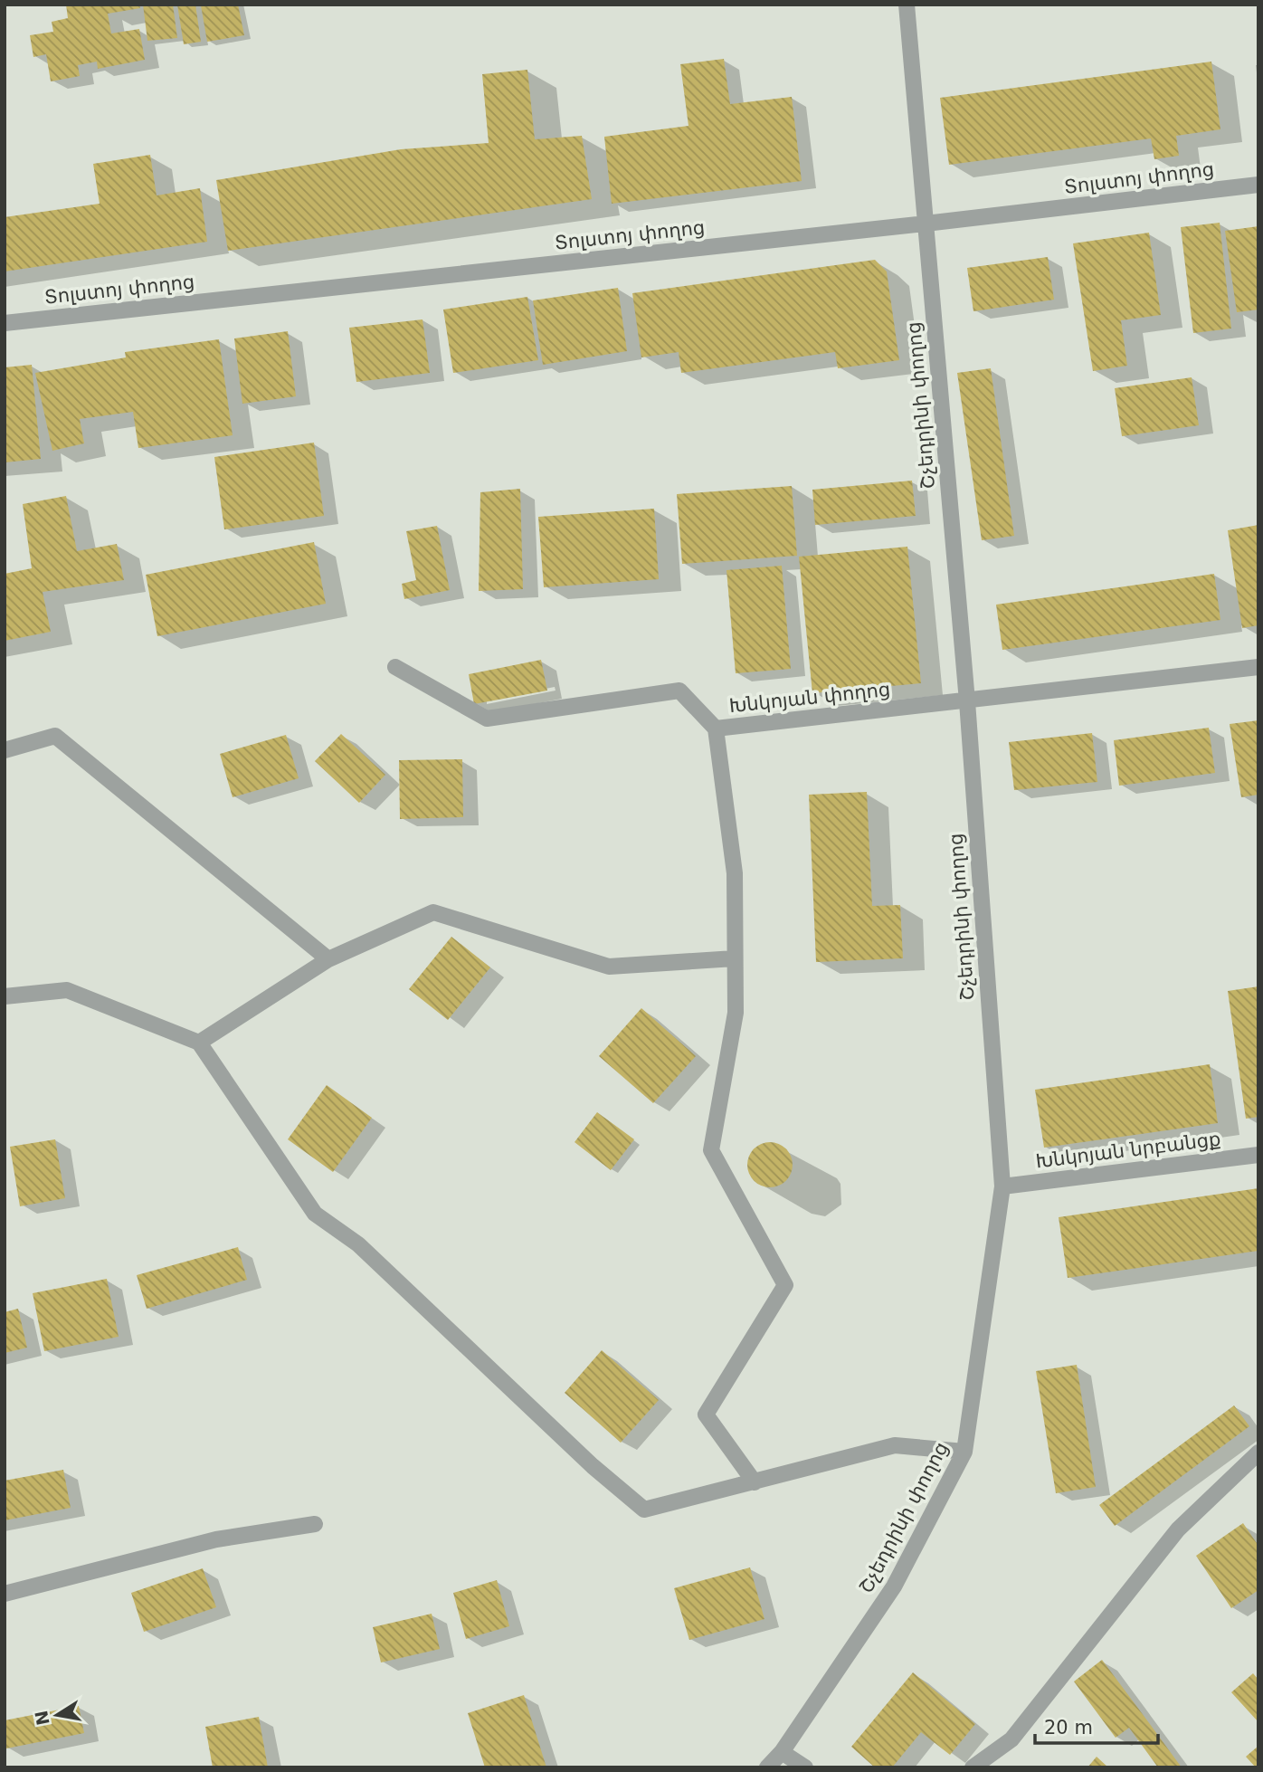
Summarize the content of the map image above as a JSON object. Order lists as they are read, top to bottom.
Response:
{
  "streets": {
    "street": [
      "Տոլստոյ փողոց",
      "Շչեդրինի փողոց",
      "Խնկոյան փողոց",
      "Խնկոյան նրբանցք"
    ]
  },
  "crossings": [
    ["Տոլստոյ փողոց", "Շչեդրինի փողոց"],
    ["Շչեդրինի փողոց", "Խնկոյան փողոց"],
    ["Շչեդրինի փողոց", "Խնկոյան նրբանցք"]
  ],
  "scale_bar": "20 m",
  "north": "left"
}
